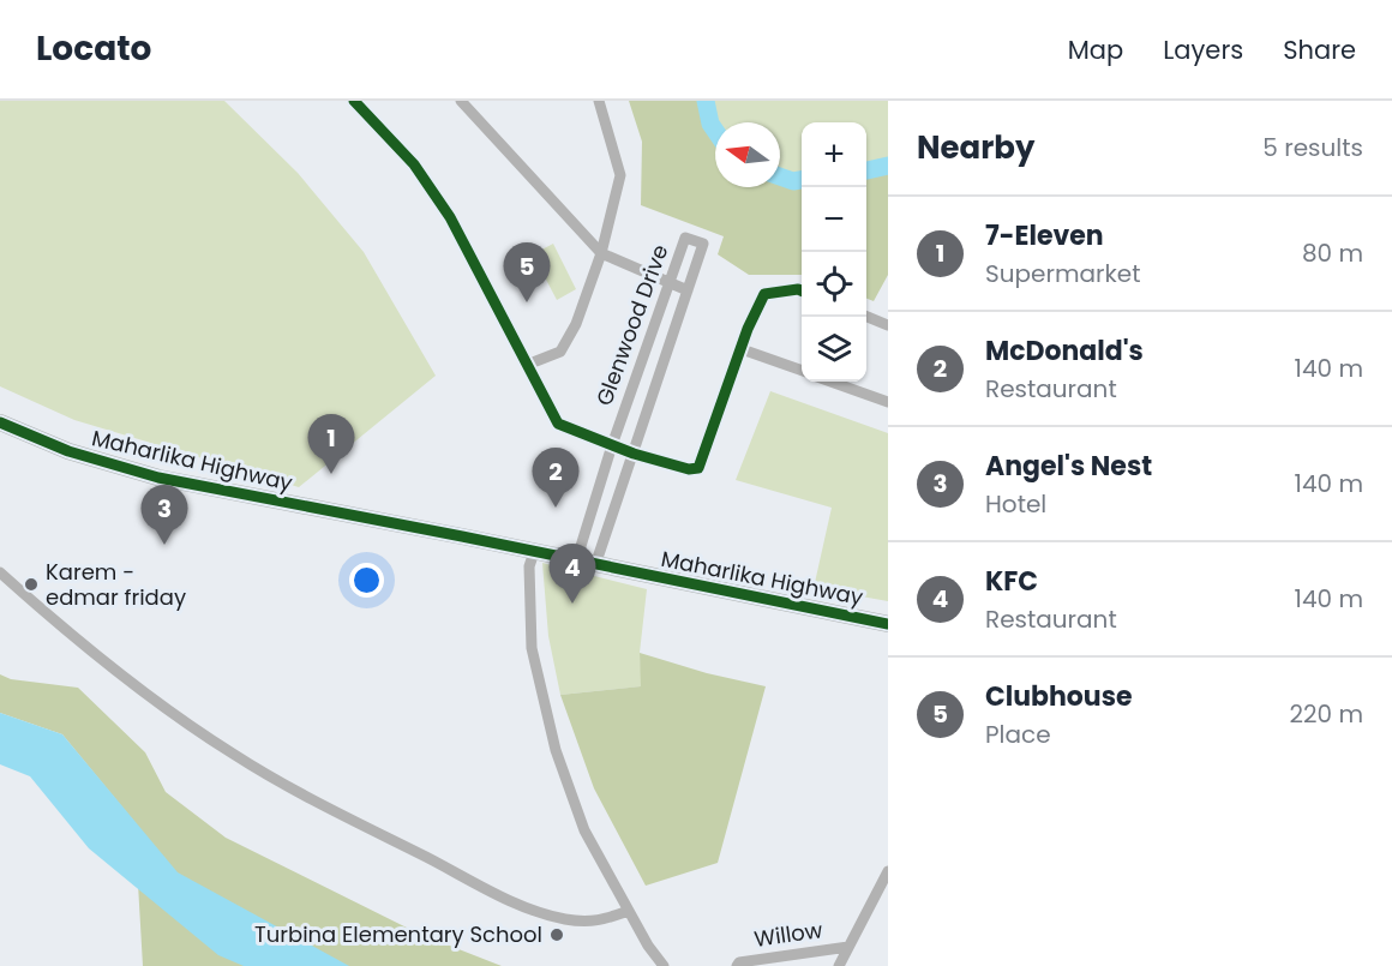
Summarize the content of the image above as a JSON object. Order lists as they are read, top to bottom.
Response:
{
  "streets": {
    "highway": ["Maharlika Highway"],
    "street": ["Glenwood Drive", "Willow"]
  },
  "crossings": [
    ["Glenwood Drive", "Maharlika Highway"]
  ],
  "places": ["Karem - edmar friday", "Turbina Elementary School"],
  "north": "left",
  "page": {
    "header": "Locato",
    "nav": ["Map", "Layers", "Share"],
    "heading": ["Nearby", "5 results"],
    "map_buttons": ["+", "−"],
    "list": [
      {
        "mark": "1",
        "name": "7-Eleven",
        "note": "Supermarket",
        "value": "80 m"
      },
      {
        "mark": "2",
        "name": "McDonald's",
        "note": "Restaurant",
        "value": "140 m"
      },
      {
        "mark": "3",
        "name": "Angel's Nest",
        "note": "Hotel",
        "value": "140 m"
      },
      {
        "mark": "4",
        "name": "KFC",
        "note": "Restaurant",
        "value": "140 m"
      },
      {
        "mark": "5",
        "name": "Clubhouse",
        "note": "Place",
        "value": "220 m"
      }
    ],
    "pins": [
      "5",
      "1",
      "2",
      "3",
      "4"
    ]
  }
}
